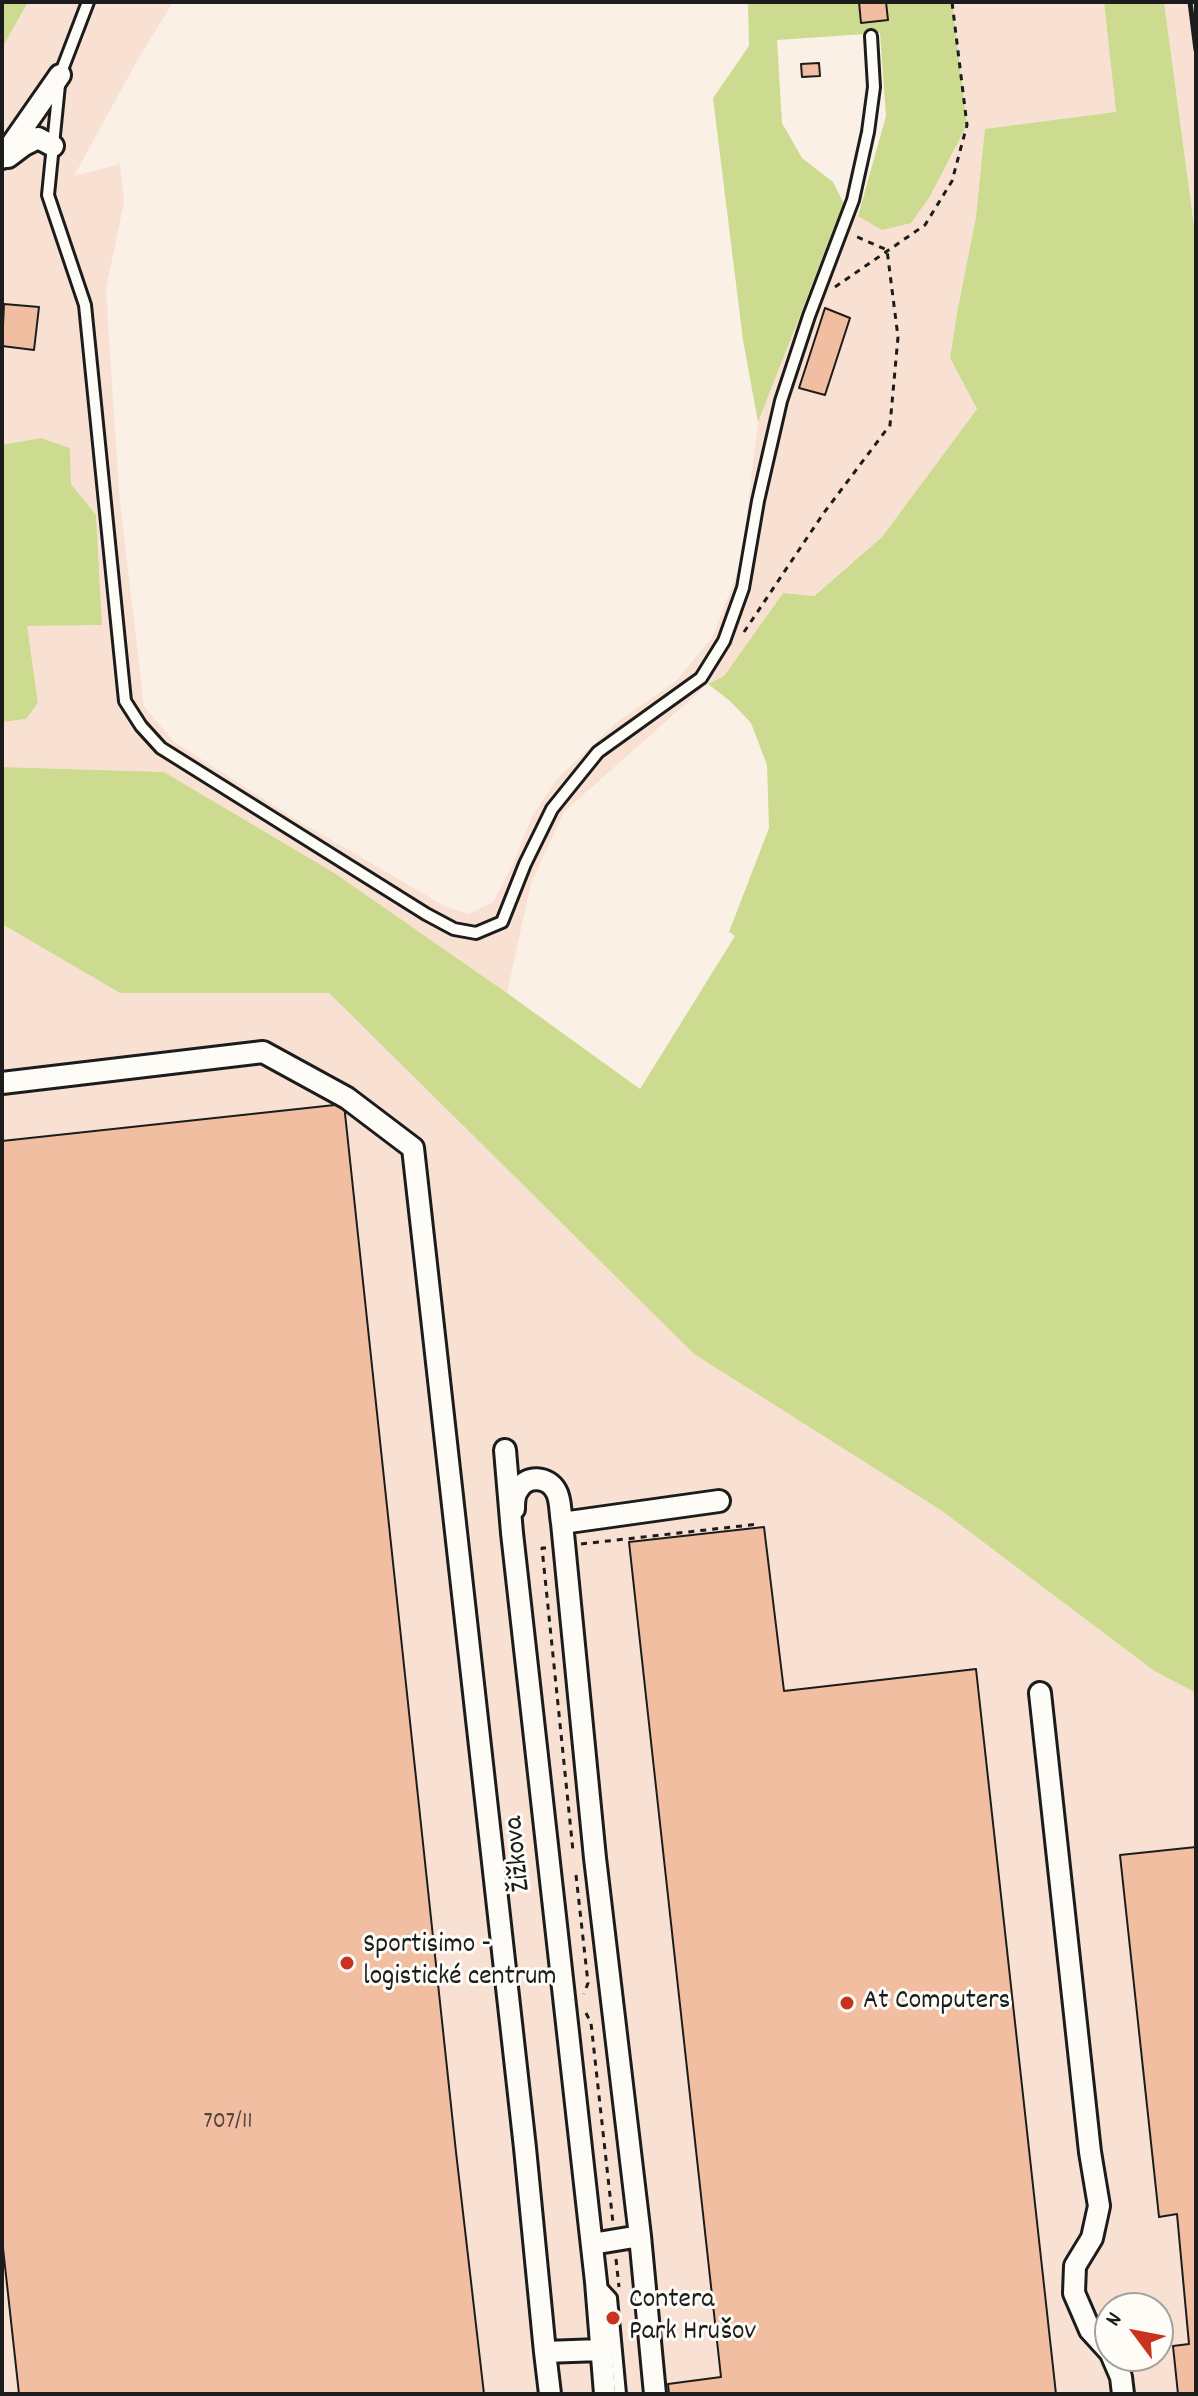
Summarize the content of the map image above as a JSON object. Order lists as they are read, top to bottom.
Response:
{
  "streets": {
    "street": ["Žižkova"]
  },
  "places": ["Sportisimo - logistické centrum", "At Computers", "Contera Park Hrušov"],
  "house_numbers": ["707/11"],
  "north": "top left"
}
